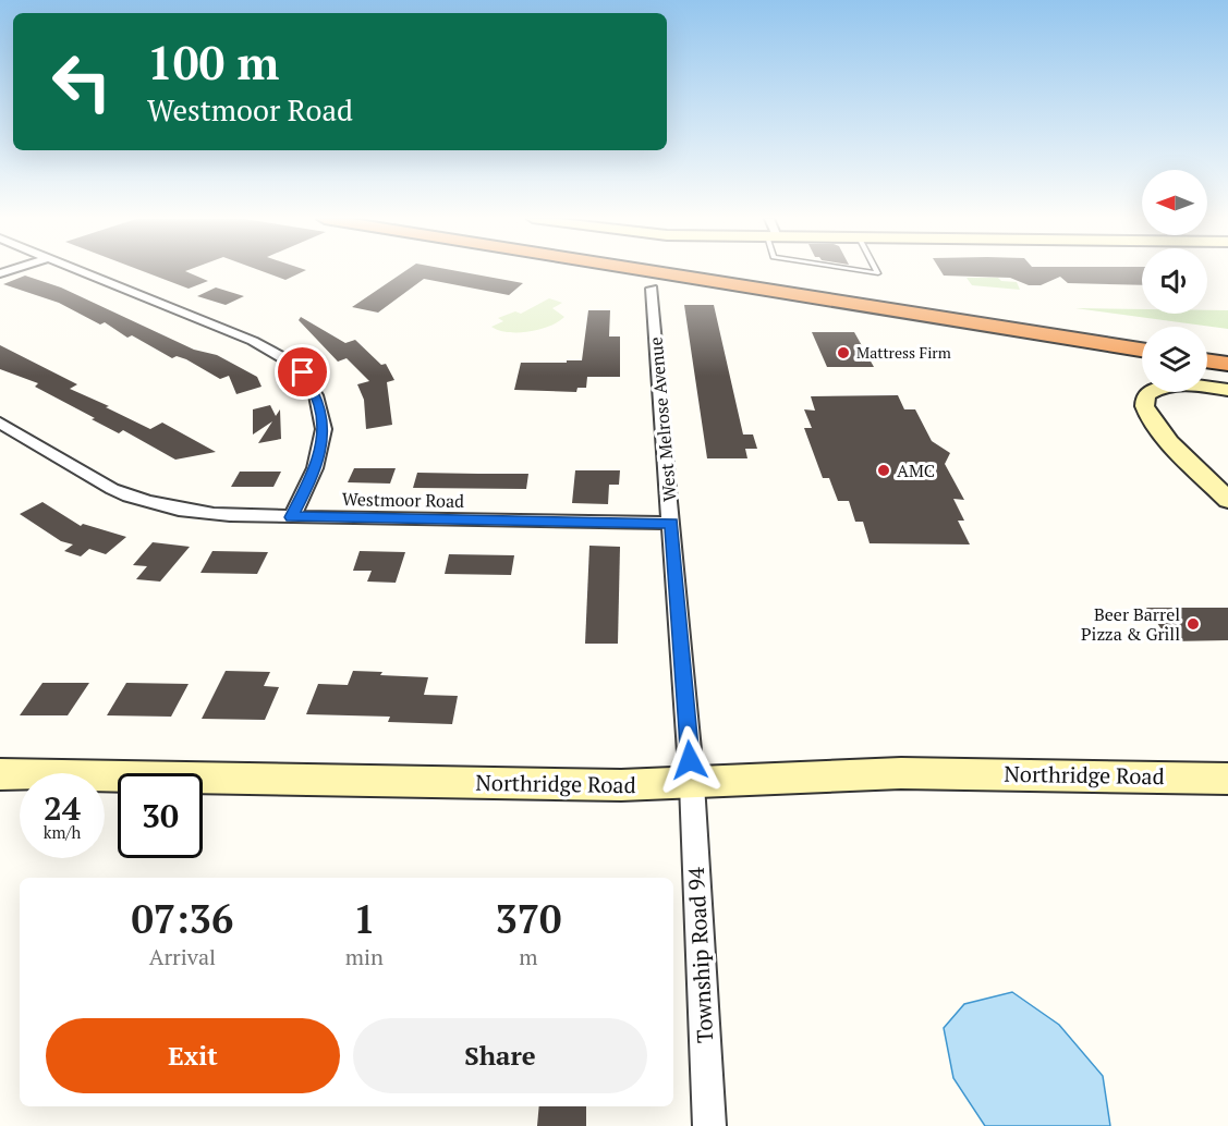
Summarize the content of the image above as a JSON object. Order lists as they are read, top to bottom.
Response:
{
  "streets": {
    "main road": ["Northridge Road"],
    "street": ["West Melrose Avenue", "Westmoor Road", "Township Road 94"]
  },
  "crossings": [
    ["West Melrose Avenue", "Westmoor Road"],
    ["West Melrose Avenue", "Northridge Road"],
    ["West Melrose Avenue", "Township Road 94"],
    ["Northridge Road", "Township Road 94"]
  ],
  "places": ["Mattress Firm", "AMC", "Beer Barrel Pizza & Grill"],
  "north": "left",
  "page": {
    "turn": ["100 m", "Westmoor Road"],
    "speed": "24 km/h",
    "limit": "30",
    "eta": [
      "07:36",
      "Arrival",
      "1",
      "min",
      "370",
      "m"
    ],
    "buttons": ["Exit", "Share"]
  }
}
